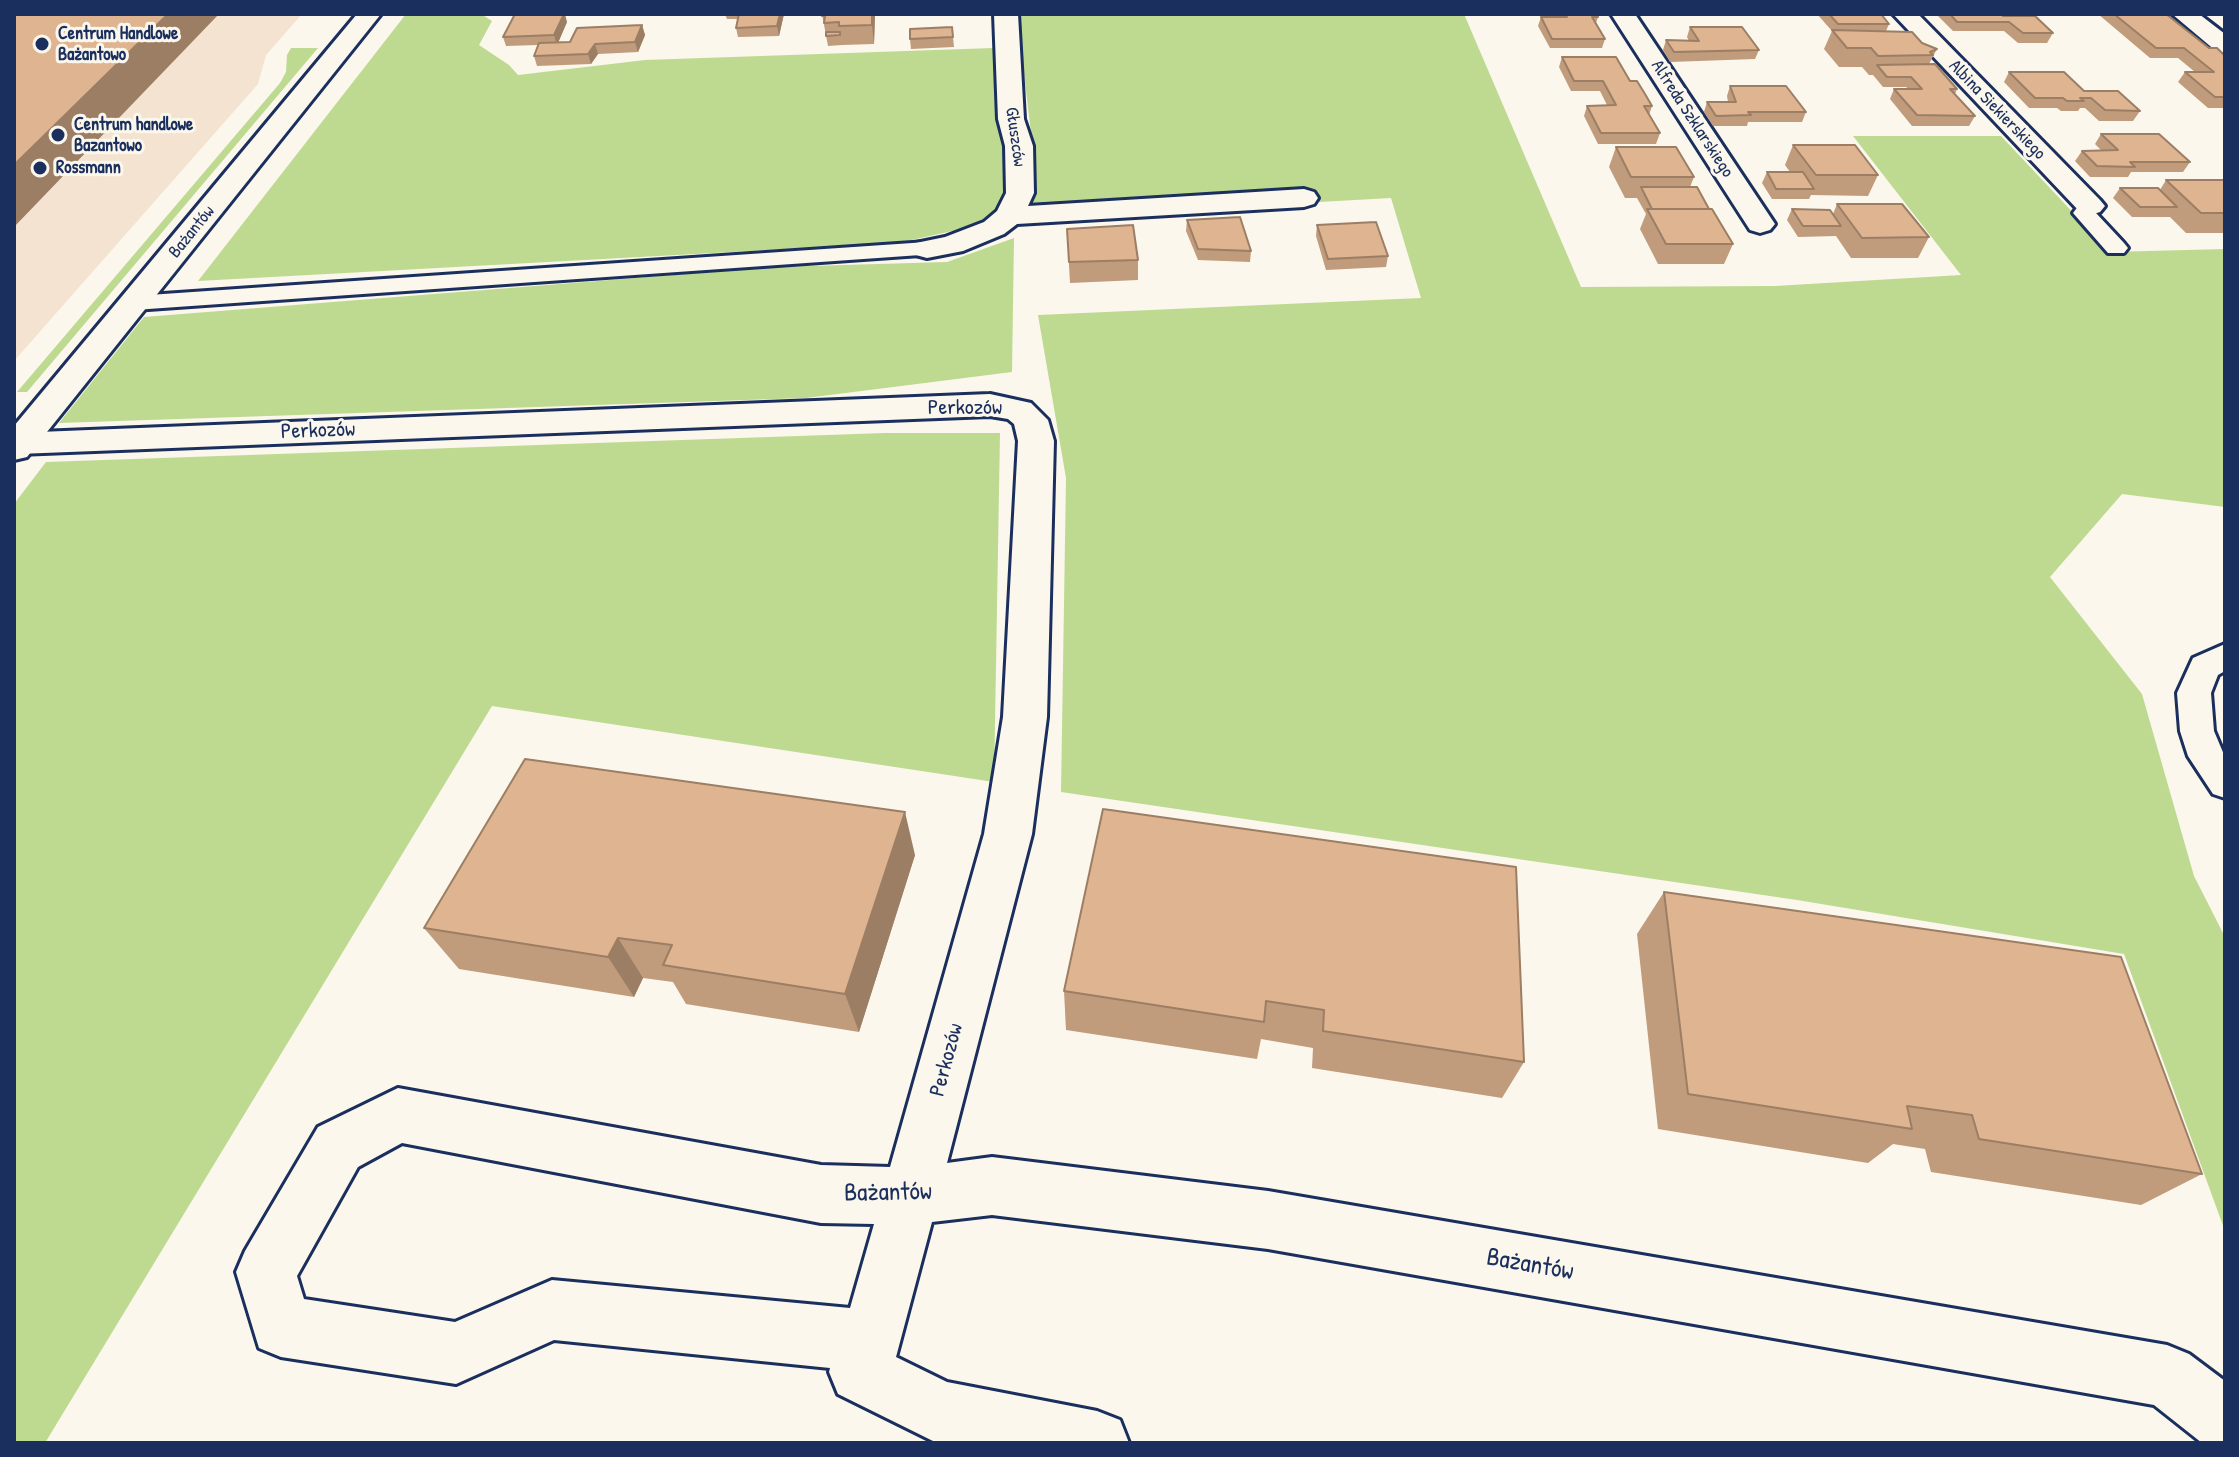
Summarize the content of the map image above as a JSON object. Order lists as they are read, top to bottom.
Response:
{
  "streets": {
    "street": [
      "Albina Siekierskiego",
      "Alfreda Szklarskiego",
      "Głuszców",
      "Bażantów",
      "Perkozów"
    ]
  },
  "crossings": [
    ["Bażantów", "Perkozów"]
  ],
  "places": ["Centrum Handlowe Bażantowo", "Centrum handlowe Bazantowo", "Rossmann"]
}
